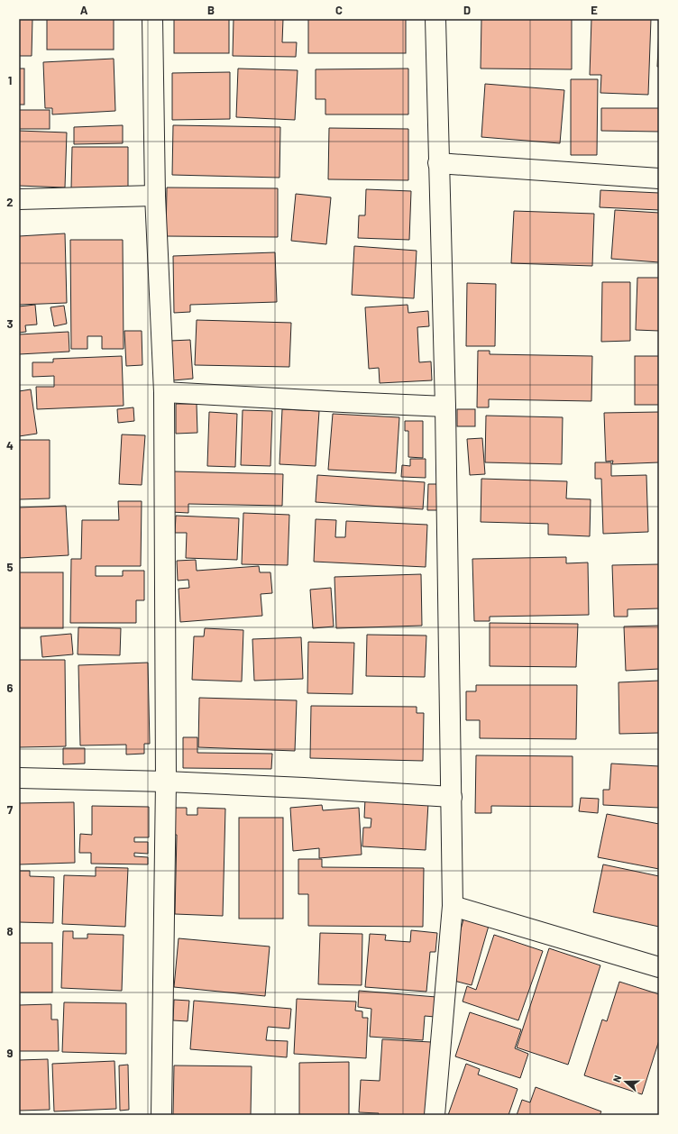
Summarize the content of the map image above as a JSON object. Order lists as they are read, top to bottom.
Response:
{
  "north": "left",
  "grid": {
    "columns": [
      "A",
      "B",
      "C",
      "D",
      "E"
    ],
    "rows": [
      "1",
      "2",
      "3",
      "4",
      "5",
      "6",
      "7",
      "8",
      "9"
    ]
  }
}
